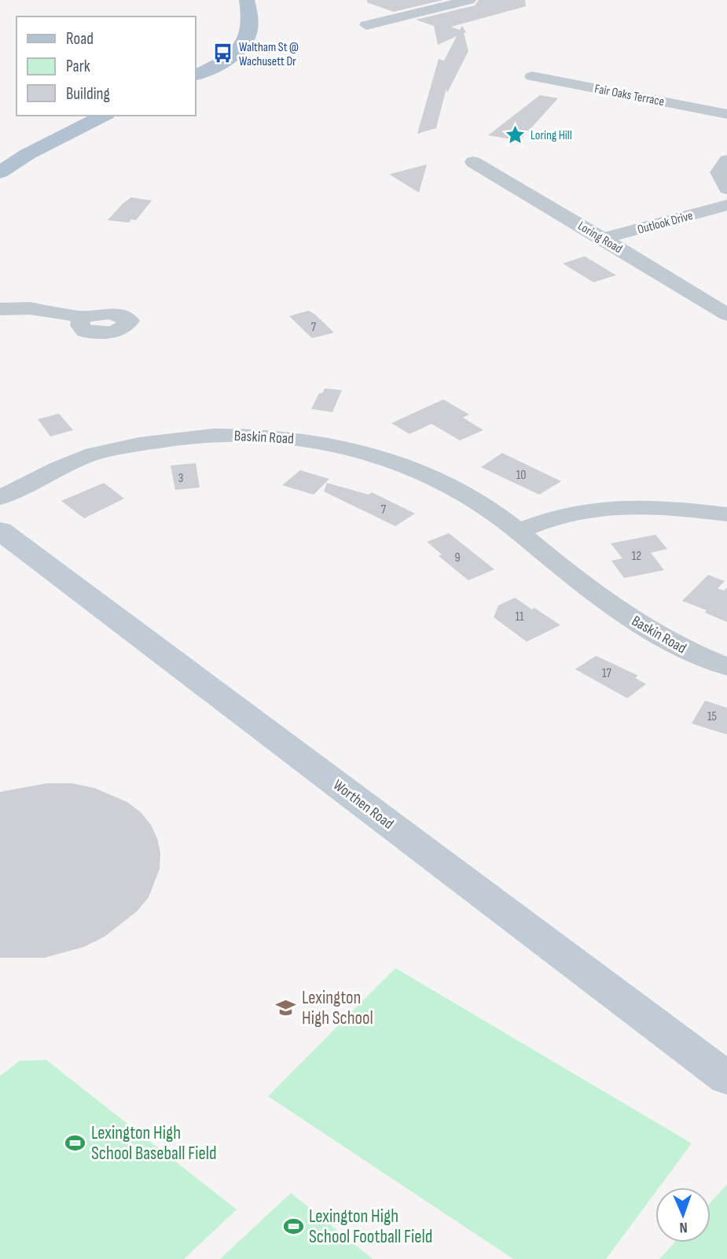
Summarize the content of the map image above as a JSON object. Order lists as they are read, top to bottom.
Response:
{
  "streets": {
    "main road": ["Worthen Road"],
    "street": [
      "Fair Oaks Terrace",
      "Outlook Drive",
      "Loring Road",
      "Baskin Road"
    ]
  },
  "crossings": [
    ["Outlook Drive", "Loring Road"]
  ],
  "places": {
    "bus stop": ["Waltham St @ Wachusett Dr"],
    "place": ["Loring Hill"],
    "school or university": ["Lexington High School"],
    "sports": ["Lexington High School Baseball Field", "Lexington High School Football Field"]
  },
  "house_numbers": [
    "7",
    "10",
    "3",
    "7",
    "12",
    "9",
    "11",
    "17",
    "15"
  ],
  "legend": ["Road", "Park", "Building"],
  "north": "bottom"
}
